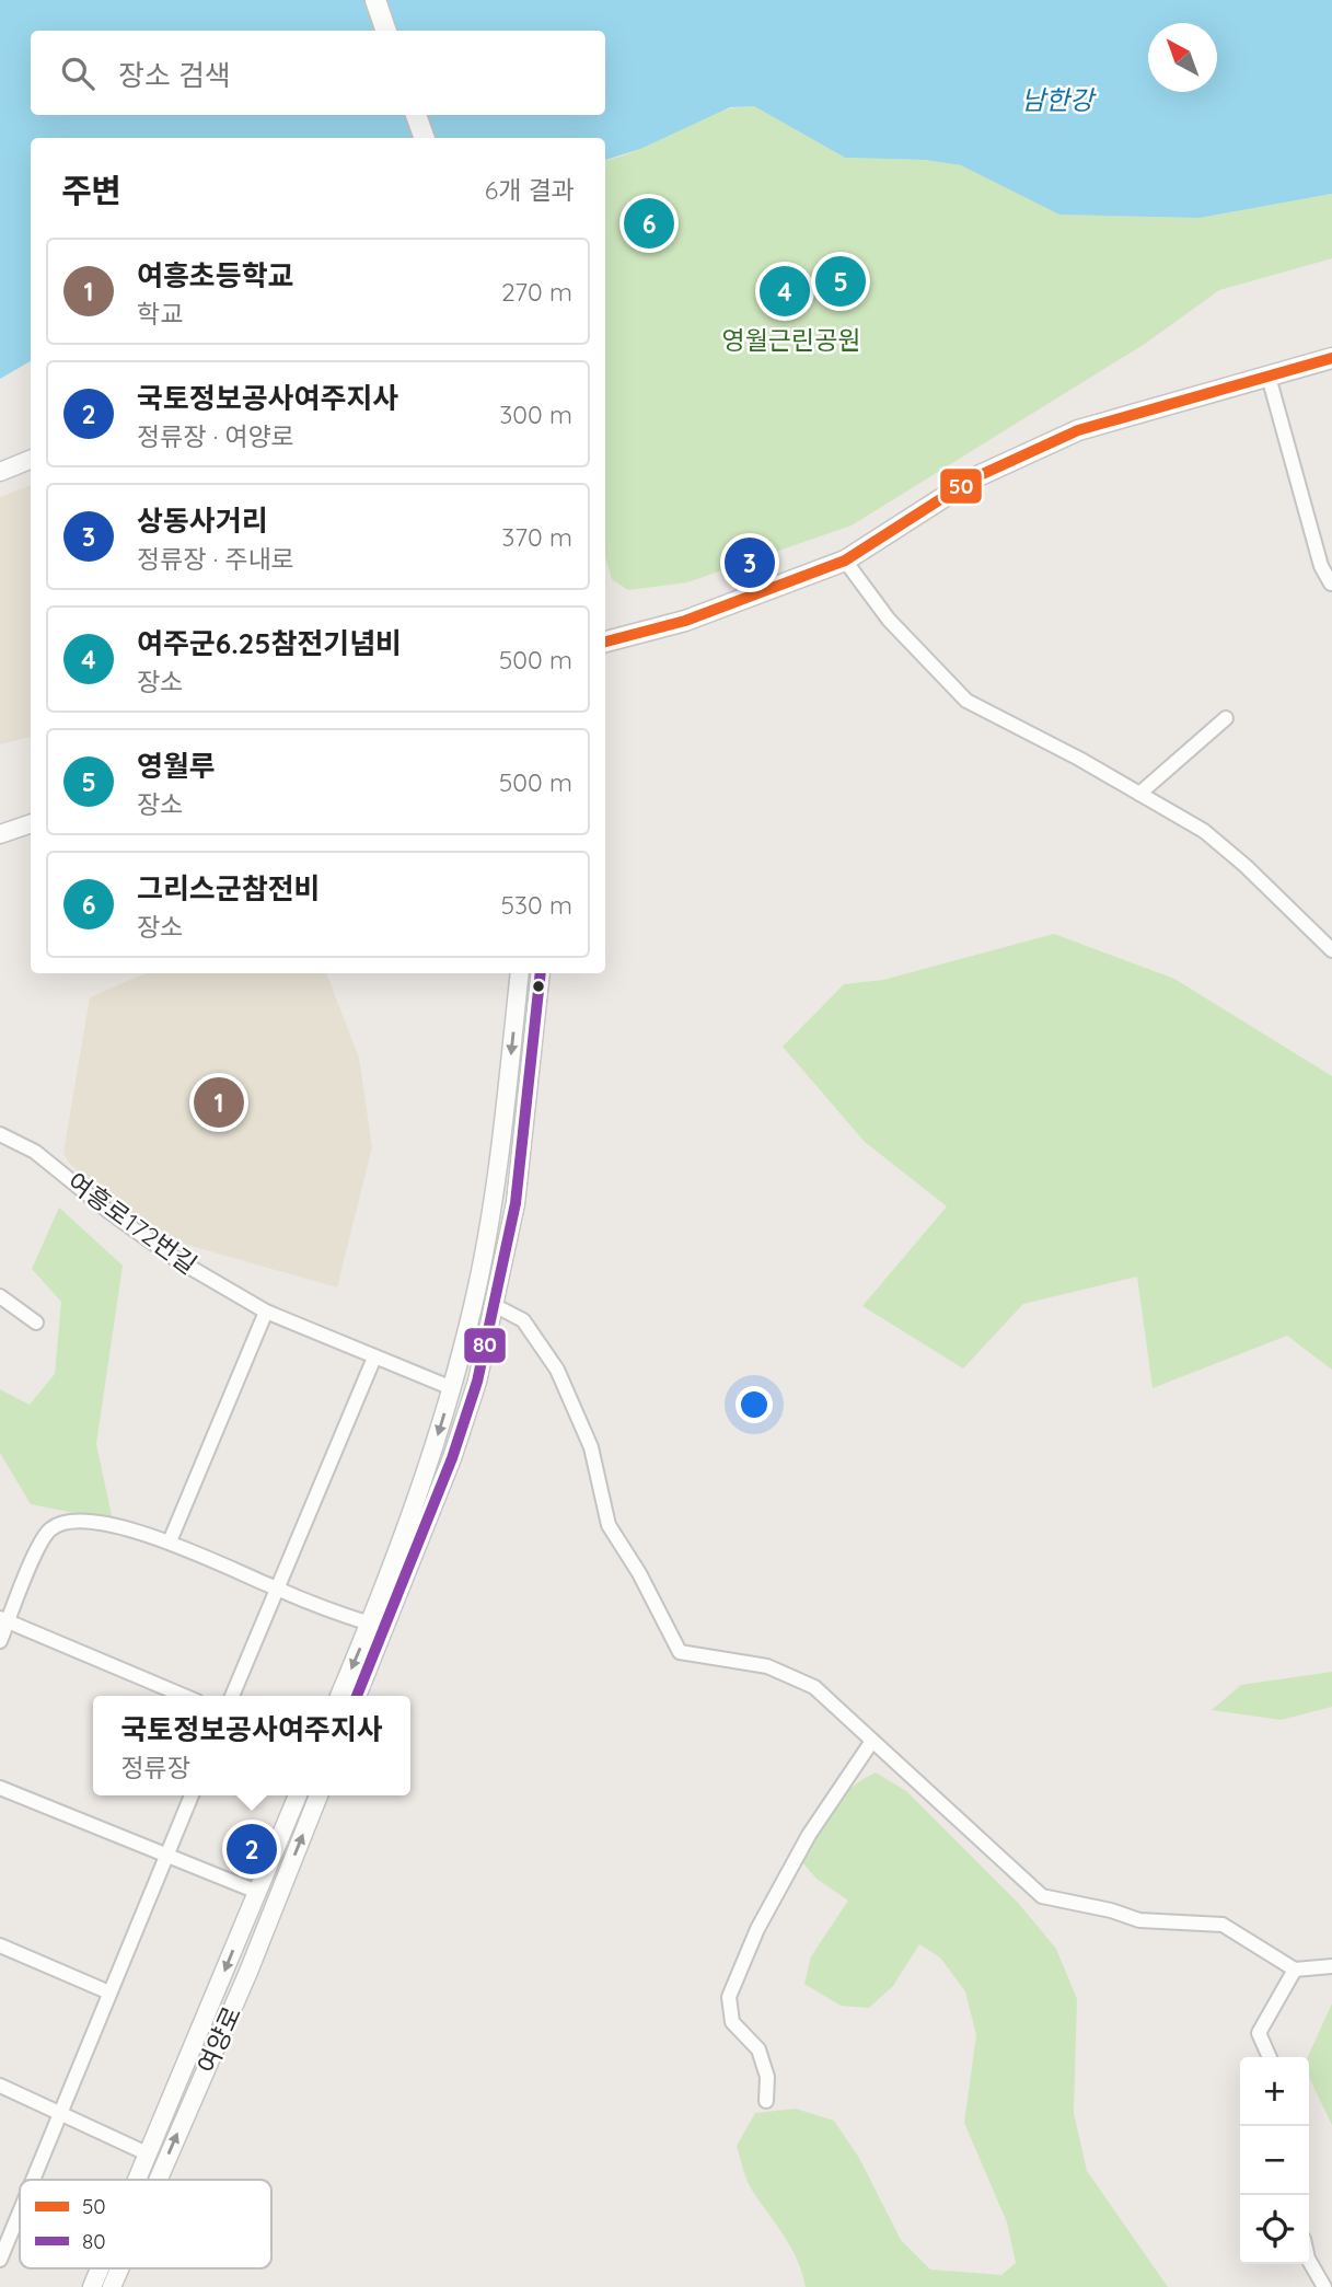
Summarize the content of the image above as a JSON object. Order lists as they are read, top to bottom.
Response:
{
  "streets": {
    "street": ["여흥로172번길", "여양로"]
  },
  "water": ["남한강"],
  "parks": ["영월근린공원"],
  "lines": ["transit line 50", "transit line 80"],
  "legend": ["50", "80"],
  "north": "top left",
  "page": {
    "search": "장소 검색",
    "heading": ["주변", "6개 결과"],
    "pins": [
      "6",
      "5",
      "4",
      "3",
      "1",
      "2"
    ],
    "list": [
      {
        "mark": "1",
        "name": "여흥초등학교",
        "note": "학교",
        "value": "270 m"
      },
      {
        "mark": "2",
        "name": "국토정보공사여주지사",
        "note": "정류장 · 여양로",
        "value": "300 m"
      },
      {
        "mark": "3",
        "name": "상동사거리",
        "note": "정류장 · 주내로",
        "value": "370 m"
      },
      {
        "mark": "4",
        "name": "여주군6.25참전기념비",
        "note": "장소",
        "value": "500 m"
      },
      {
        "mark": "5",
        "name": "영월루",
        "note": "장소",
        "value": "500 m"
      },
      {
        "mark": "6",
        "name": "그리스군참전비",
        "note": "장소",
        "value": "530 m"
      }
    ],
    "popup": ["국토정보공사여주지사", "정류장"],
    "map_buttons": ["+", "−"]
  }
}
